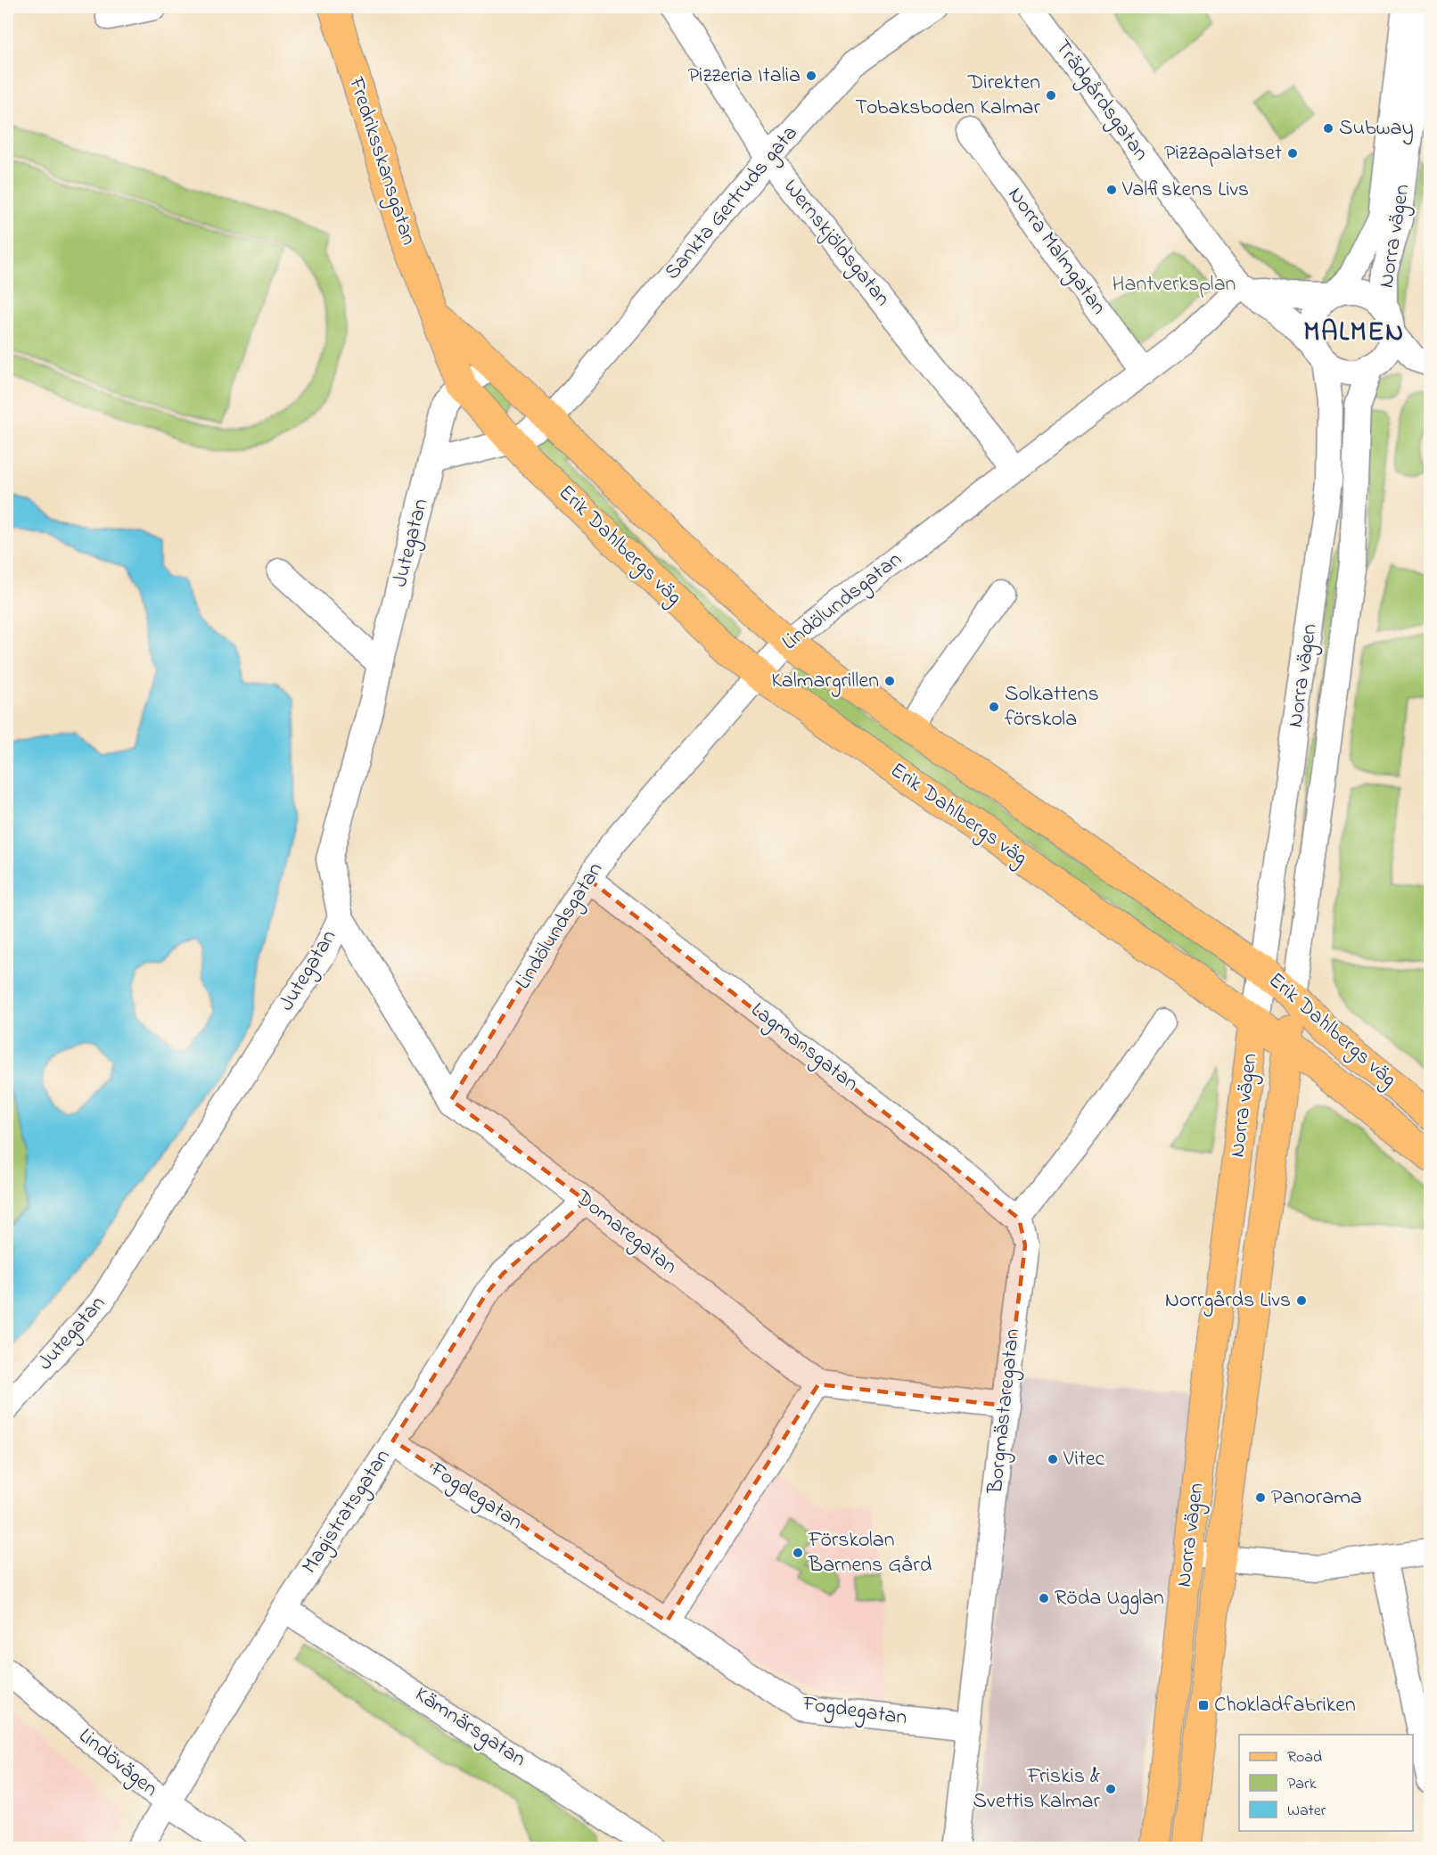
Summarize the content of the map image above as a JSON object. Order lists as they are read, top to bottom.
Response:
{
  "streets": {
    "main road": ["Fredriksskansgatan", "Norra vägen", "Erik Dahlbergs väg"],
    "street": [
      "Trädgårdsgatan",
      "Sankta Gertruds gata",
      "Wernskjöldsgatan",
      "Norra Malmgatan",
      "Jutegatan",
      "Lindölundsgatan",
      "Lagmansgatan",
      "Domaregatan",
      "Borgmästaregatan",
      "Fogdegatan",
      "Magistratsgatan",
      "Kämnärsgatan",
      "Lindövägen"
    ]
  },
  "crossings": [
    ["Trädgårdsgatan", "Norra vägen"],
    ["Trädgårdsgatan", "Lindölundsgatan"],
    ["Fredriksskansgatan", "Erik Dahlbergs väg"],
    ["Sankta Gertruds gata", "Wernskjöldsgatan"],
    ["Sankta Gertruds gata", "Erik Dahlbergs väg"],
    ["Norra vägen", "Erik Dahlbergs väg"],
    ["Wernskjöldsgatan", "Lindölundsgatan"],
    ["Norra Malmgatan", "Lindölundsgatan"],
    ["Jutegatan", "Erik Dahlbergs väg"],
    ["Jutegatan", "Domaregatan"],
    ["Erik Dahlbergs väg", "Lindölundsgatan"],
    ["Lindölundsgatan", "Lagmansgatan"],
    ["Lindölundsgatan", "Domaregatan"],
    ["Lagmansgatan", "Borgmästaregatan"],
    ["Domaregatan", "Magistratsgatan"],
    ["Borgmästaregatan", "Fogdegatan"],
    ["Fogdegatan", "Magistratsgatan"],
    ["Magistratsgatan", "Kämnärsgatan"],
    ["Magistratsgatan", "Lindövägen"]
  ],
  "districts": ["MALMEN"],
  "parks": ["Hantverksplan"],
  "places": {
    "other": [
      "Pizzeria Italia",
      "Direkten Tobaksboden Kalmar",
      "Subway",
      "Pizzapalatset",
      "Valfiskens Livs",
      "Kalmargrillen",
      "Solkattens förskola",
      "Norrgårds Livs",
      "Vitec",
      "Panorama",
      "Förskolan Barnens Gård",
      "Röda Ugglan",
      "Friskis & Svettis Kalmar"
    ],
    "transit": ["Chokladfabriken"]
  },
  "legend": ["Road", "Park", "Water"]
}
